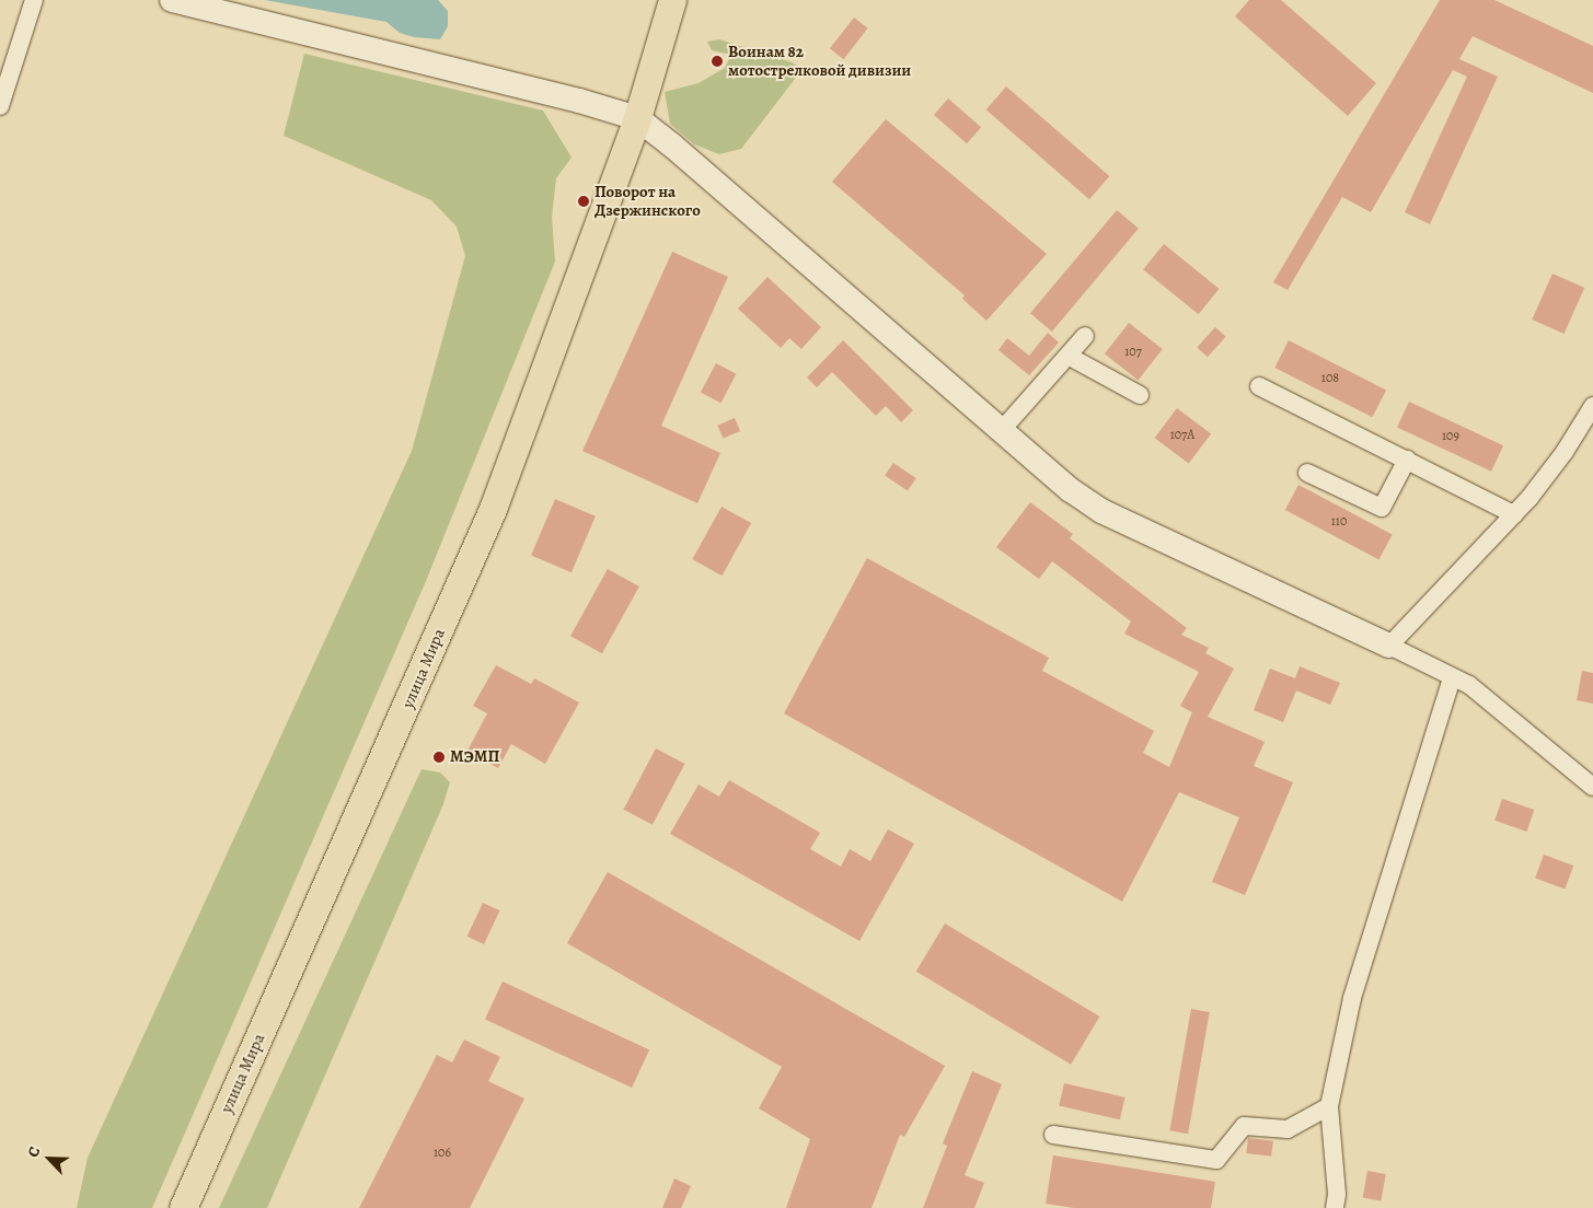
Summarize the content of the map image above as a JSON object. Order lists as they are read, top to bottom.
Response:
{
  "streets": {
    "main road": ["улица Мира"]
  },
  "places": ["Воинам 82 мотострелковой дивизии", "Поворот на Дзержинского", "МЭМП"],
  "house_numbers": [
    "107",
    "108",
    "107А",
    "109",
    "110",
    "106"
  ],
  "north": "top left"
}
